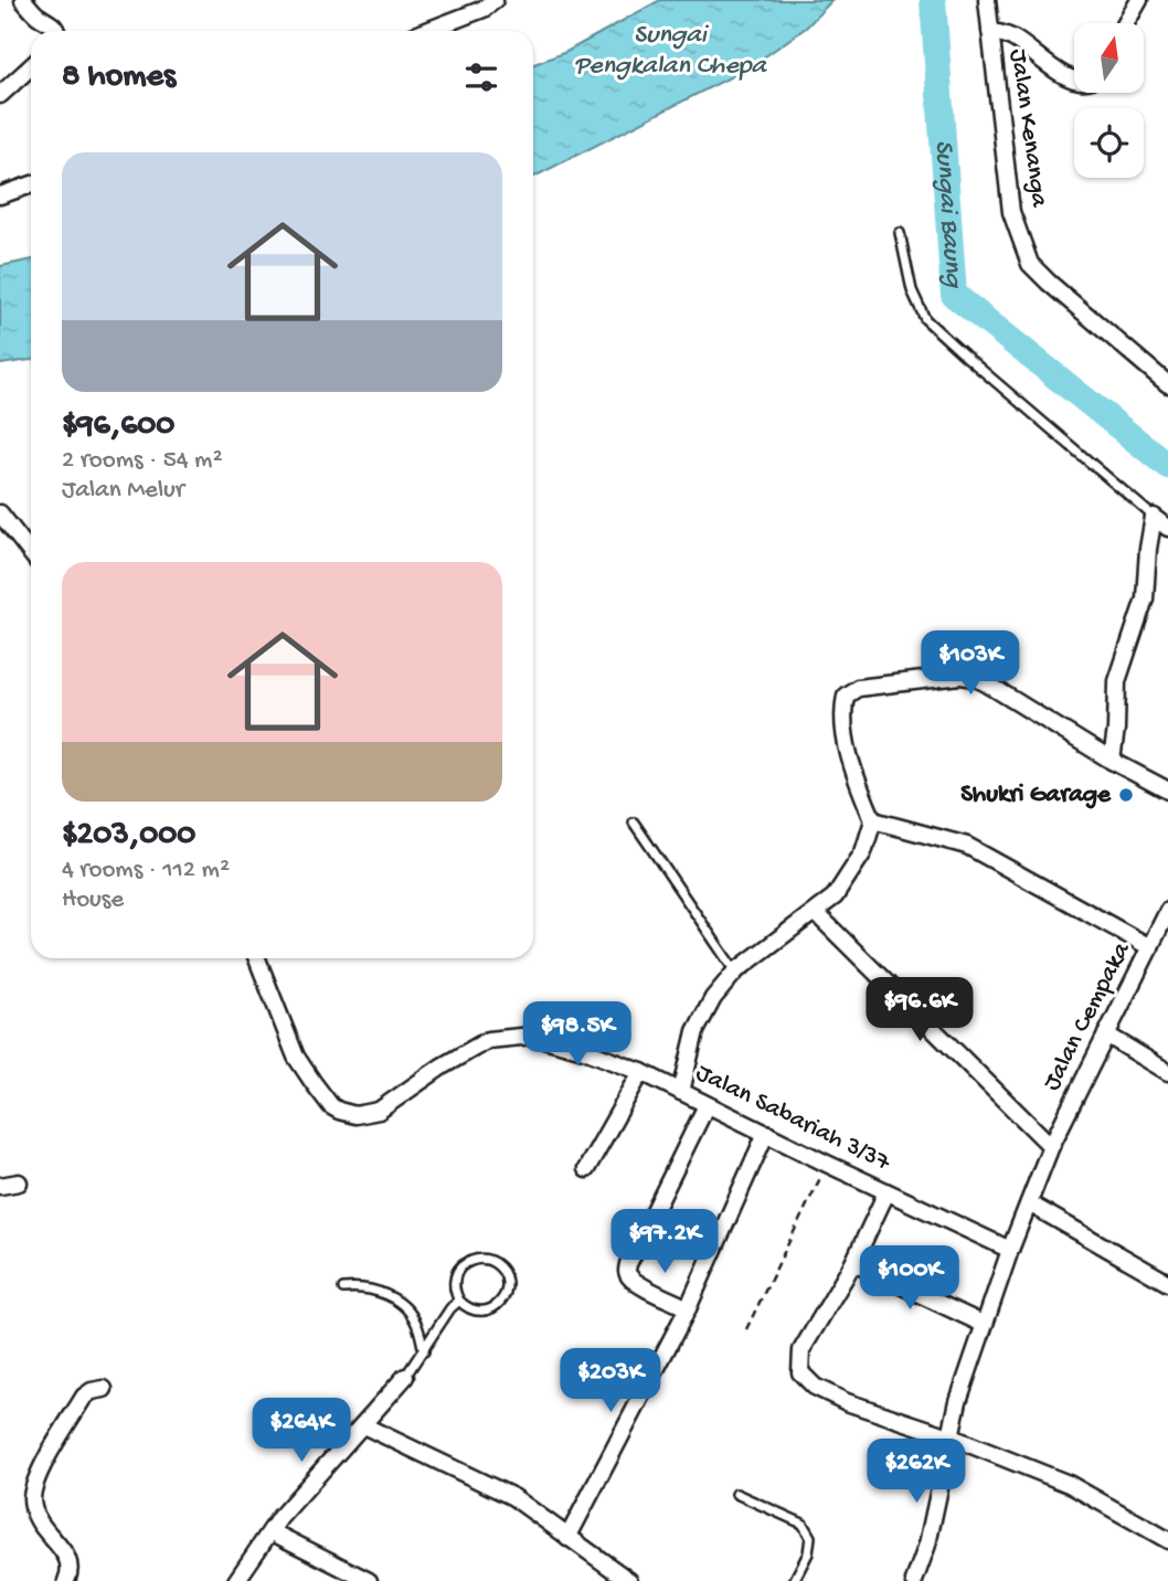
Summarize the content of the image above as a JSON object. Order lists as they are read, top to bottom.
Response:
{
  "streets": {
    "street": ["Jalan Kenanga", "Jalan Cempaka", "Jalan Sabariah 3/37"]
  },
  "crossings": [
    ["Jalan Cempaka", "Jalan Sabariah 3/37"]
  ],
  "water": ["Sungai Pengkalan Chepa", "Sungai Baung"],
  "places": ["Shukri Garage"],
  "north": "top",
  "page": {
    "heading": "8 homes",
    "list": [
      {
        "name": "$96,600",
        "note": "2 rooms · 54 m² · Jalan Melur"
      },
      {
        "name": "$203,000",
        "note": "4 rooms · 112 m² · House"
      }
    ],
    "price": [
      "$103K",
      "$96.6K",
      "$98.5K",
      "$97.2K",
      "$100K",
      "$203K",
      "$264K",
      "$262K"
    ]
  }
}
